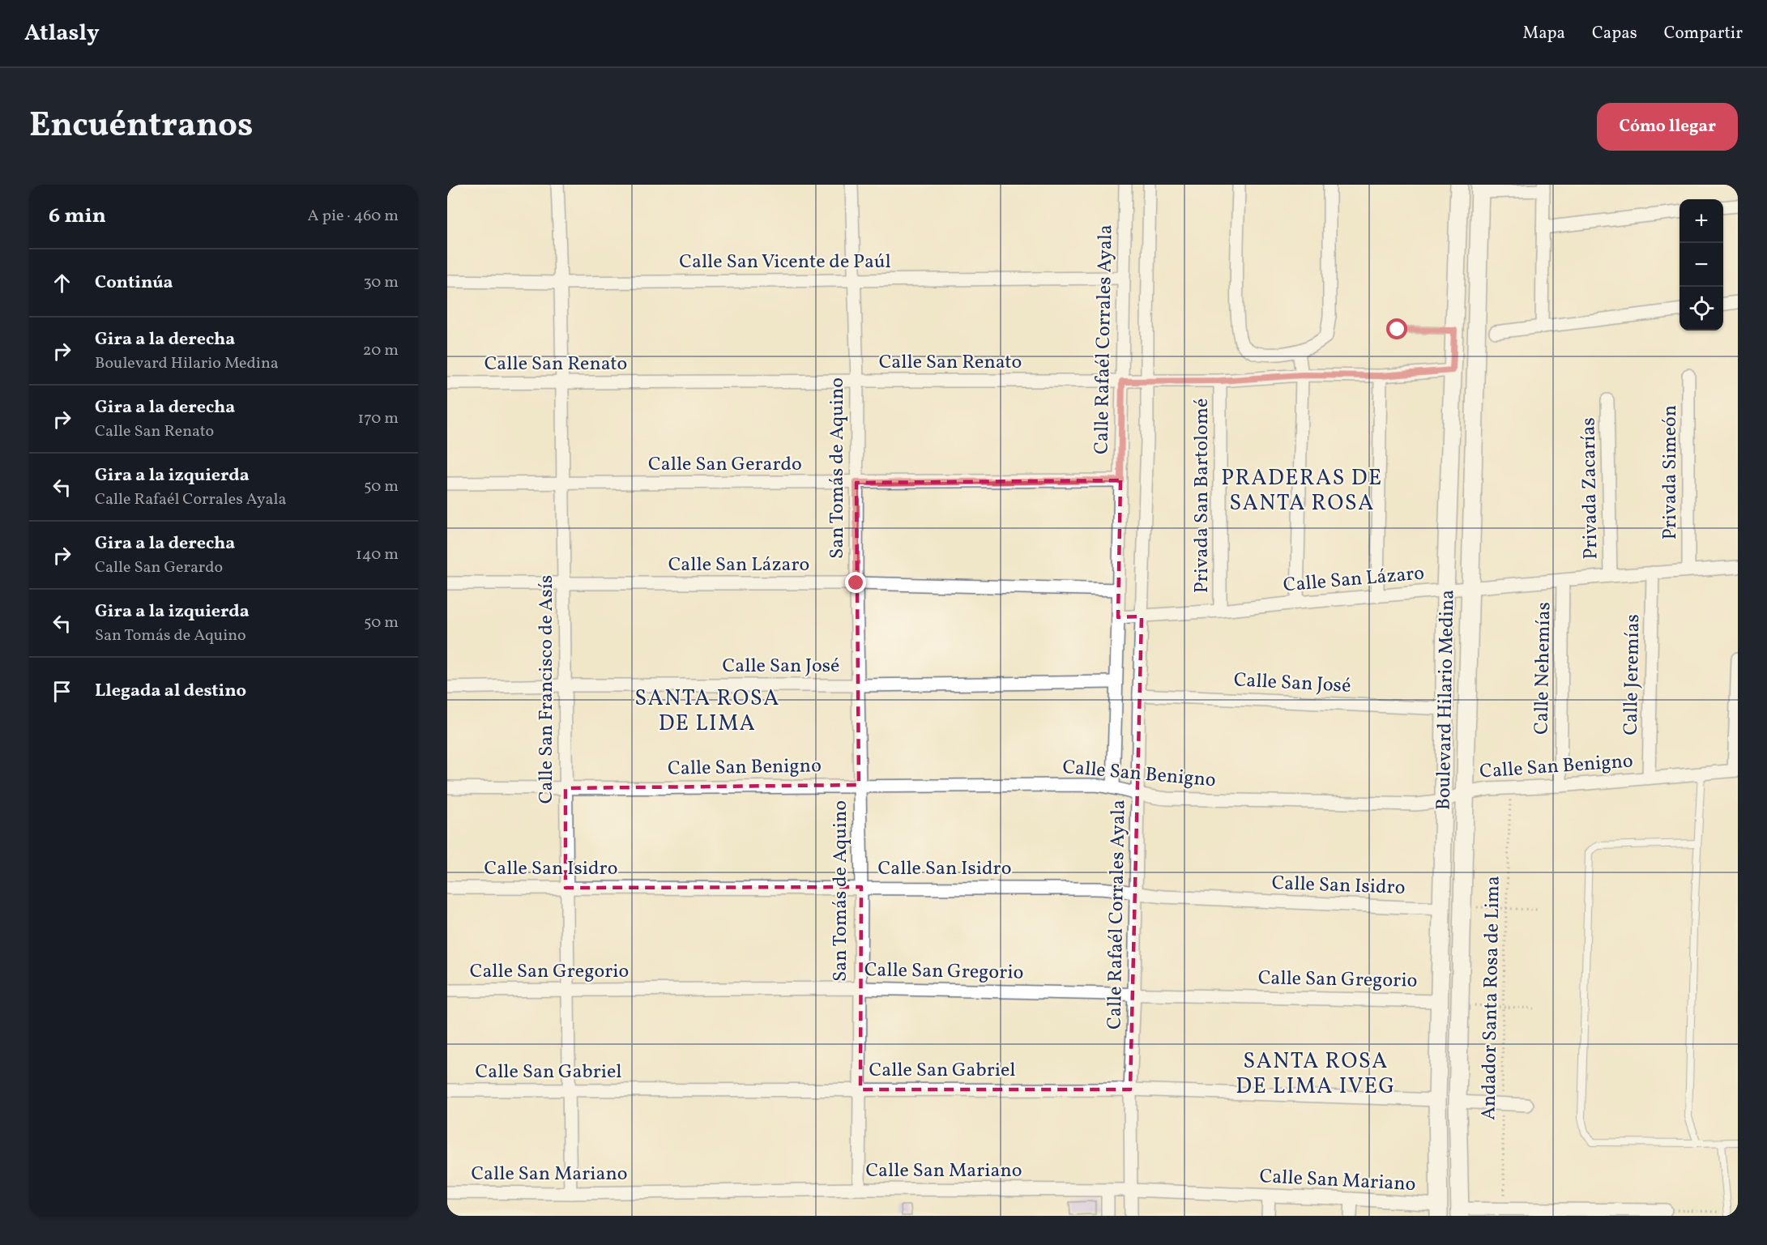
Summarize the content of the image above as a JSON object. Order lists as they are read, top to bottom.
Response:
{
  "streets": {
    "main road": ["Boulevard Hilario Medina"],
    "street": [
      "Calle San Vicente de Paúl",
      "Calle Rafaél Corrales Ayala",
      "Calle San Renato",
      "Calle San Gerardo",
      "San Tomás de Aquino",
      "Privada Simeón",
      "Privada Zacarías",
      "Privada San Bartolomé",
      "Calle San Lázaro",
      "Calle San José",
      "Calle Nehemías",
      "Calle Jeremías",
      "Calle San Francisco de Asís",
      "Calle San Benigno",
      "Calle San Isidro",
      "Calle San Gregorio",
      "Calle San Gabriel",
      "Calle San Mariano"
    ],
    "path": ["Andador Santa Rosa de Lima"]
  },
  "crossings": [
    ["Calle San Vicente de Paúl", "Calle Rafaél Corrales Ayala"],
    ["Calle San Vicente de Paúl", "San Tomás de Aquino"],
    ["Calle San Vicente de Paúl", "Calle San Francisco de Asís"],
    ["Calle Rafaél Corrales Ayala", "Calle San Renato"],
    ["Calle Rafaél Corrales Ayala", "Calle San Gerardo"],
    ["Calle Rafaél Corrales Ayala", "Calle San Lázaro"],
    ["Calle Rafaél Corrales Ayala", "Calle San José"],
    ["Calle Rafaél Corrales Ayala", "Calle San Benigno"],
    ["Calle Rafaél Corrales Ayala", "Calle San Isidro"],
    ["Calle Rafaél Corrales Ayala", "Calle San Gregorio"],
    ["Calle Rafaél Corrales Ayala", "Calle San Gabriel"],
    ["Calle Rafaél Corrales Ayala", "Calle San Mariano"],
    ["Calle San Renato", "San Tomás de Aquino"],
    ["Calle San Renato", "Privada San Bartolomé"],
    ["Calle San Renato", "Calle San Francisco de Asís"],
    ["Calle San Renato", "Boulevard Hilario Medina"],
    ["Calle San Gerardo", "San Tomás de Aquino"],
    ["Calle San Gerardo", "Calle San Francisco de Asís"],
    ["San Tomás de Aquino", "Calle San Lázaro"],
    ["San Tomás de Aquino", "Calle San José"],
    ["San Tomás de Aquino", "Calle San Benigno"],
    ["San Tomás de Aquino", "Calle San Isidro"],
    ["San Tomás de Aquino", "Calle San Gregorio"],
    ["San Tomás de Aquino", "Calle San Gabriel"],
    ["San Tomás de Aquino", "Calle San Mariano"],
    ["Privada Simeón", "Calle San Lázaro"],
    ["Privada Zacarías", "Calle San Lázaro"],
    ["Privada San Bartolomé", "Calle San Lázaro"],
    ["Calle San Lázaro", "Calle Nehemías"],
    ["Calle San Lázaro", "Calle Jeremías"],
    ["Calle San Lázaro", "Calle San Francisco de Asís"],
    ["Calle San Lázaro", "Boulevard Hilario Medina"],
    ["Calle San José", "Calle San Francisco de Asís"],
    ["Calle San José", "Boulevard Hilario Medina"],
    ["Calle Nehemías", "Calle San Benigno"],
    ["Calle Jeremías", "Calle San Benigno"],
    ["Calle San Francisco de Asís", "Calle San Benigno"],
    ["Calle San Francisco de Asís", "Calle San Isidro"],
    ["Calle San Francisco de Asís", "Calle San Gregorio"],
    ["Calle San Francisco de Asís", "Calle San Gabriel"],
    ["Calle San Francisco de Asís", "Calle San Mariano"],
    ["Boulevard Hilario Medina", "Calle San Benigno"],
    ["Boulevard Hilario Medina", "Calle San Isidro"],
    ["Boulevard Hilario Medina", "Calle San Gregorio"],
    ["Boulevard Hilario Medina", "Calle San Gabriel"],
    ["Boulevard Hilario Medina", "Calle San Mariano"],
    ["Calle San Benigno", "Andador Santa Rosa de Lima"]
  ],
  "districts": ["PRADERAS DE SANTA ROSA", "SANTA ROSA DE LIMA", "SANTA ROSA DE LIMA IVEG"],
  "page": {
    "header": "Atlasly",
    "nav": ["Mapa", "Capas", "Compartir"],
    "title": "Encuéntranos",
    "buttons": "Cómo llegar",
    "heading": ["6 min", "A pie · 460 m"],
    "map_buttons": ["+", "−"],
    "list": [
      ["Continúa", "30 m"],
      ["Gira a la derecha", "Boulevard Hilario Medina", "20 m"],
      ["Gira a la derecha", "Calle San Renato", "170 m"],
      ["Gira a la izquierda", "Calle Rafaél Corrales Ayala", "50 m"],
      ["Gira a la derecha", "Calle San Gerardo", "140 m"],
      ["Gira a la izquierda", "San Tomás de Aquino", "50 m"],
      "Llegada al destino"
    ]
  }
}
